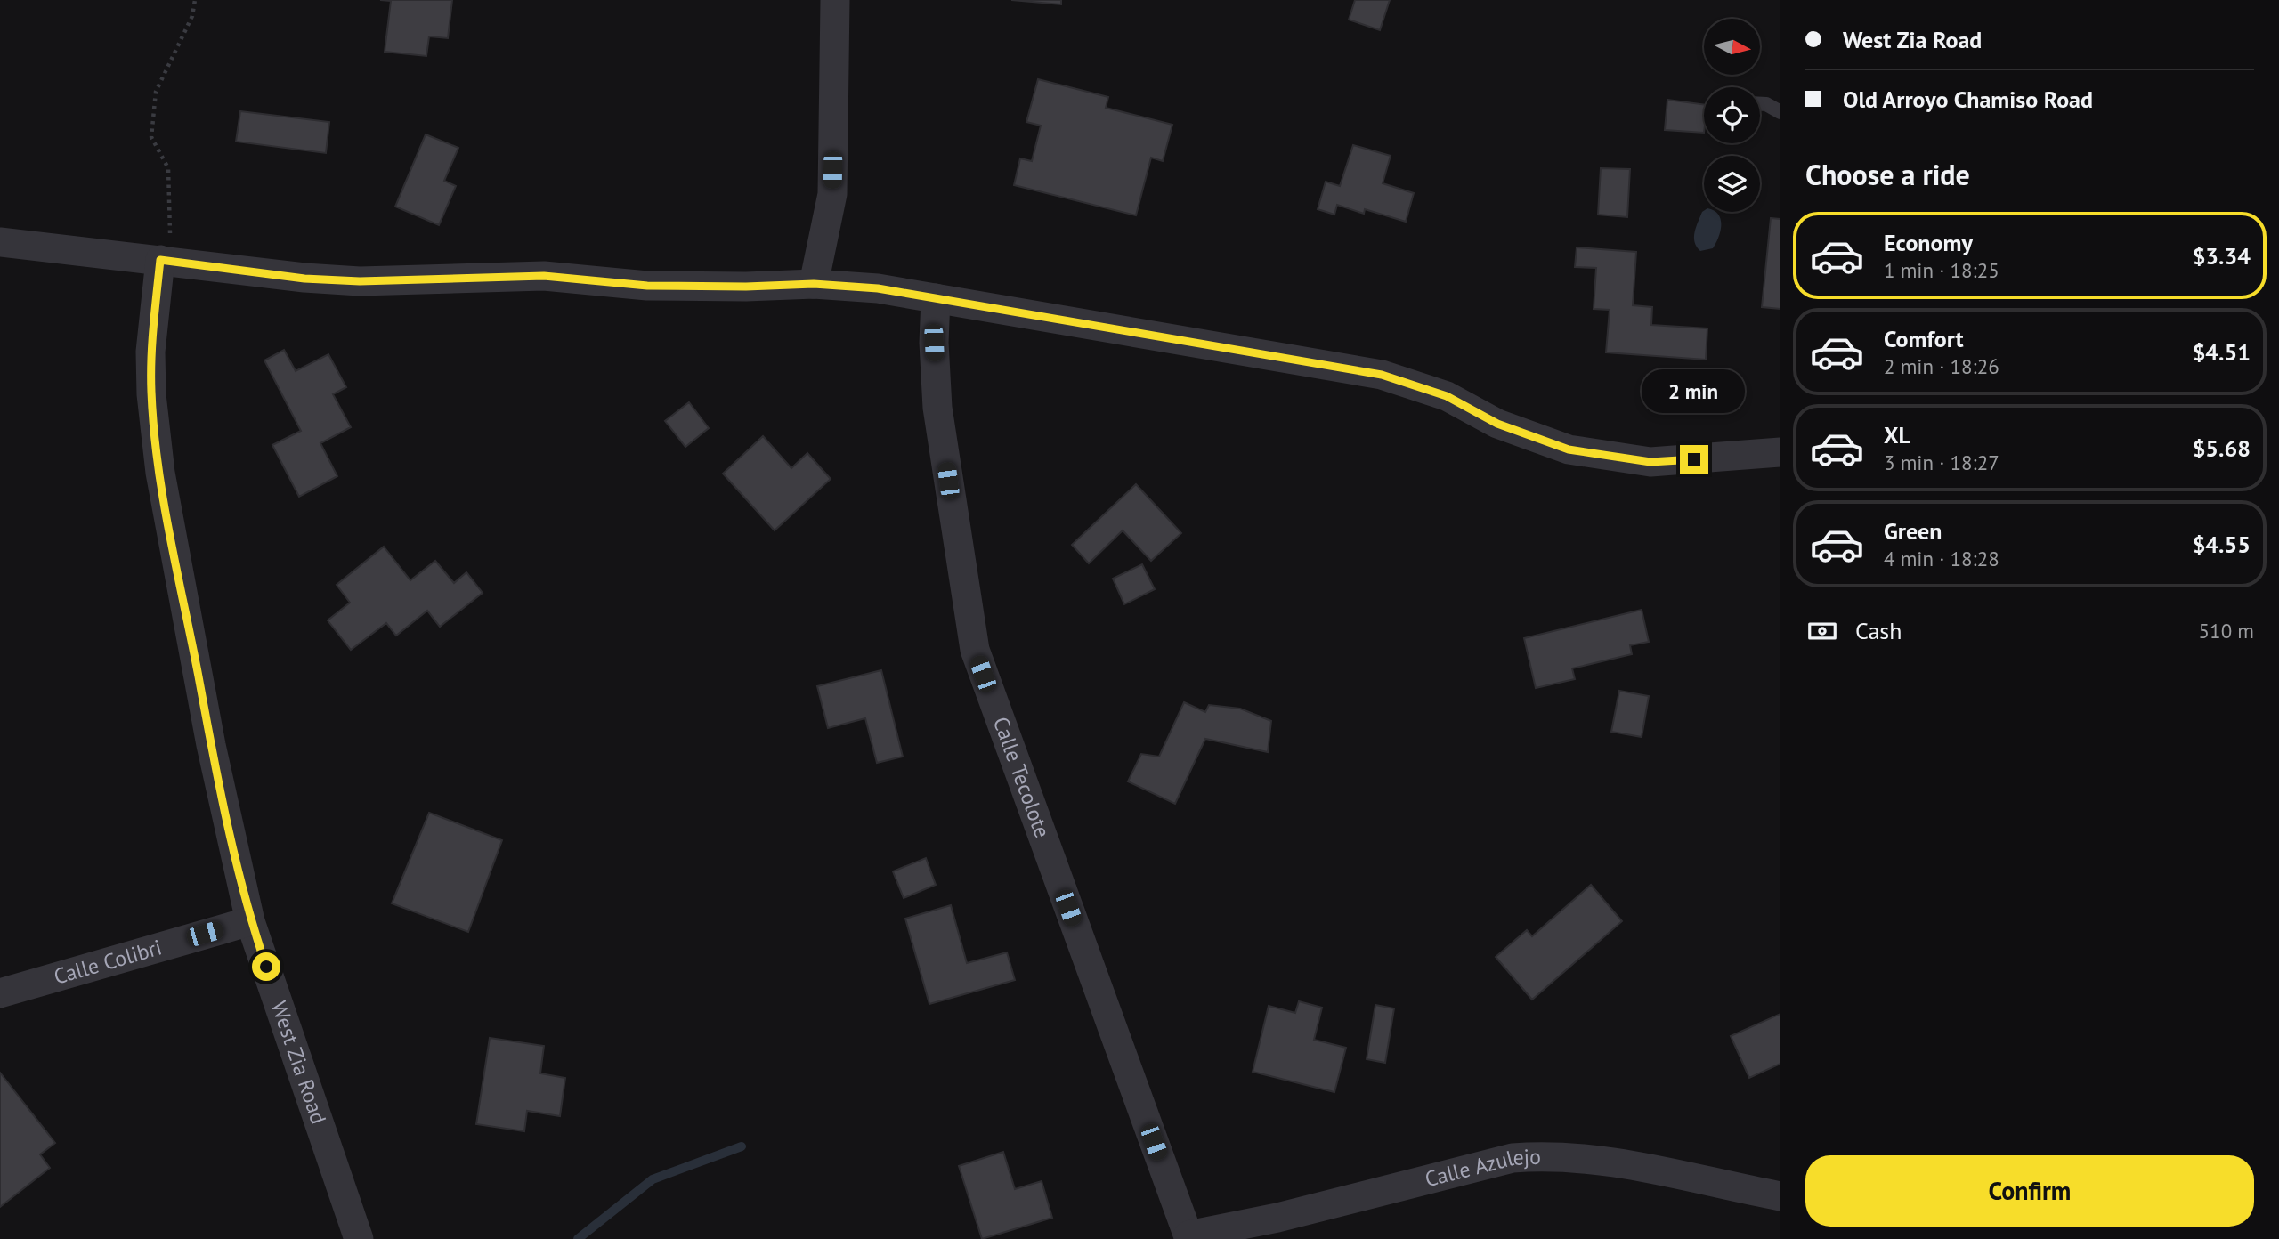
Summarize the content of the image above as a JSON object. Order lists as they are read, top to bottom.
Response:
{
  "streets": {
    "street": [
      "Calle Tecolote",
      "Calle Colibri",
      "West Zia Road",
      "Calle Azulejo"
    ]
  },
  "crossings": [
    ["Calle Tecolote", "Calle Azulejo"],
    ["Calle Colibri", "West Zia Road"]
  ],
  "north": "right",
  "page": {
    "banner": ["West Zia Road", "Old Arroyo Chamiso Road"],
    "heading": "Choose a ride",
    "list": [
      {
        "name": "Economy",
        "note": "1 min · 18:25",
        "value": "$3.34"
      },
      {
        "name": "Comfort",
        "note": "2 min · 18:26",
        "value": "$4.51"
      },
      {
        "name": "XL",
        "note": "3 min · 18:27",
        "value": "$5.68"
      },
      {
        "name": "Green",
        "note": "4 min · 18:28",
        "value": "$4.55"
      }
    ],
    "bubble": "2 min",
    "pay": ["Cash", "510 m"],
    "buttons": "Confirm"
  }
}
